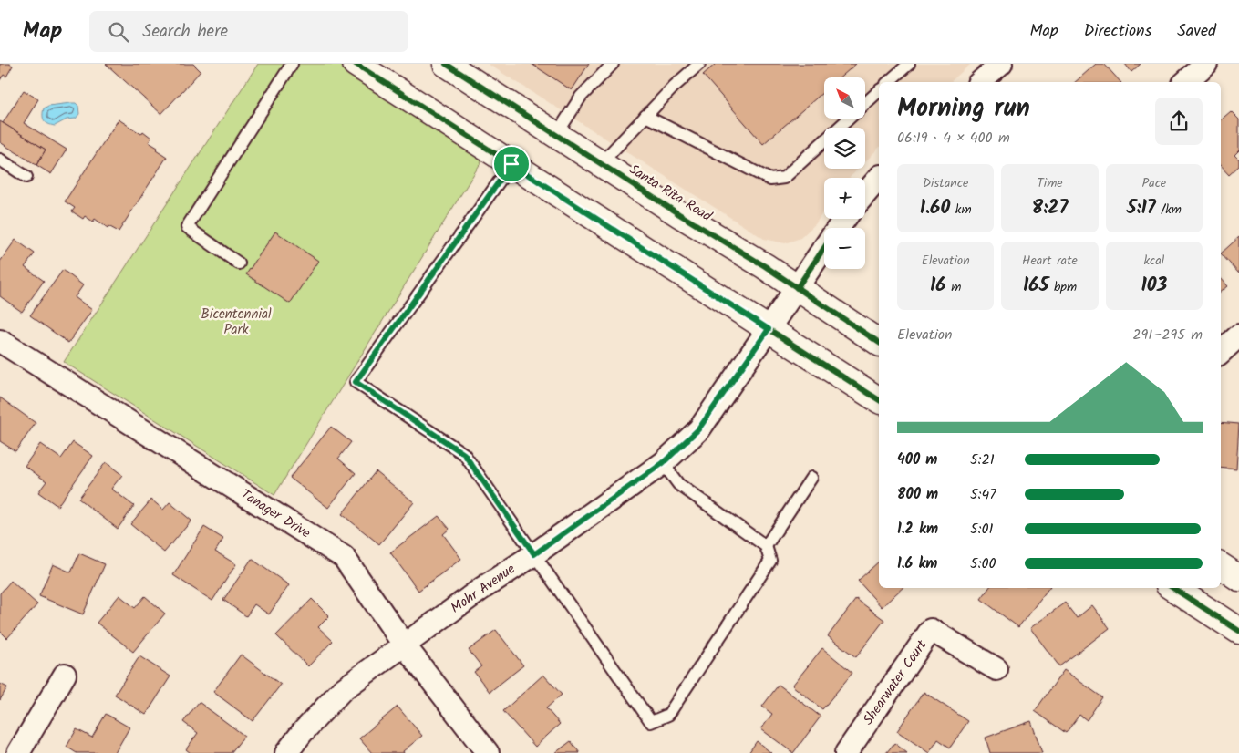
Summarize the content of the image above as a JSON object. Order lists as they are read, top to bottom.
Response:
{
  "streets": {
    "main road": ["Santa Rita Road"],
    "street": ["Tanager Drive", "Mohr Avenue", "Shearwater Court"]
  },
  "crossings": [
    ["Santa Rita Road", "Mohr Avenue"],
    ["Tanager Drive", "Mohr Avenue"]
  ],
  "parks": ["Bicentennial Park"],
  "north": "top left",
  "page": {
    "header": "Map",
    "search": "Search here",
    "nav": ["Map", "Directions", "Saved"],
    "map_buttons": ["+", "−"],
    "heading": ["Morning run", "06:19 · 4 × 400 m"],
    "stats": [
      ["Distance", "1.60 km"],
      ["Time", "8:27"],
      ["Pace", "5:17 /km"],
      ["Elevation", "16 m"],
      ["Heart rate", "165 bpm"],
      ["kcal", "103"]
    ],
    "chart": ["Elevation", "291–295 m"],
    "list": [
      {
        "name": "400 m",
        "note": "5:21"
      },
      {
        "name": "800 m",
        "note": "5:47"
      },
      {
        "name": "1.2 km",
        "note": "5:01"
      },
      {
        "name": "1.6 km",
        "note": "5:00"
      }
    ]
  }
}
